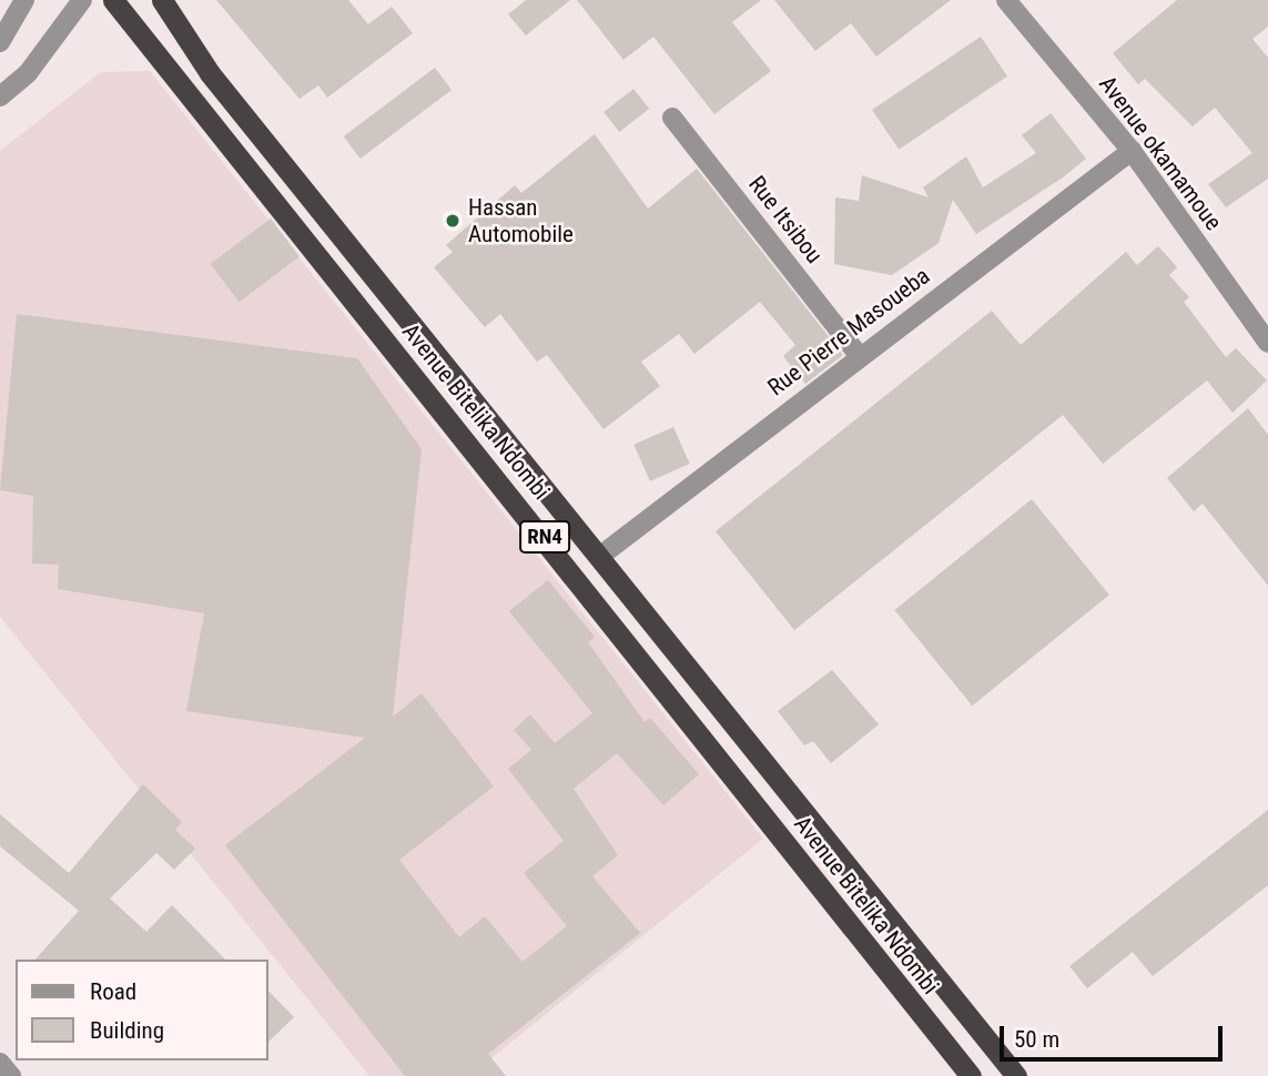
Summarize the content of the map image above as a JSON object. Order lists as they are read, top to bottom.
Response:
{
  "streets": {
    "highway": ["Avenue Bitelika Ndombi", "RN4"],
    "street": ["Avenue okamamoue", "Rue Itsibou", "Rue Pierre Masoueba"]
  },
  "crossings": [
    ["Avenue okamamoue", "Rue Pierre Masoueba"],
    ["Rue Itsibou", "Rue Pierre Masoueba"],
    ["Rue Pierre Masoueba", "Avenue Bitelika Ndombi"]
  ],
  "places": ["Hassan Automobile"],
  "legend": ["Road", "Building"],
  "scale_bar": "50 m"
}
